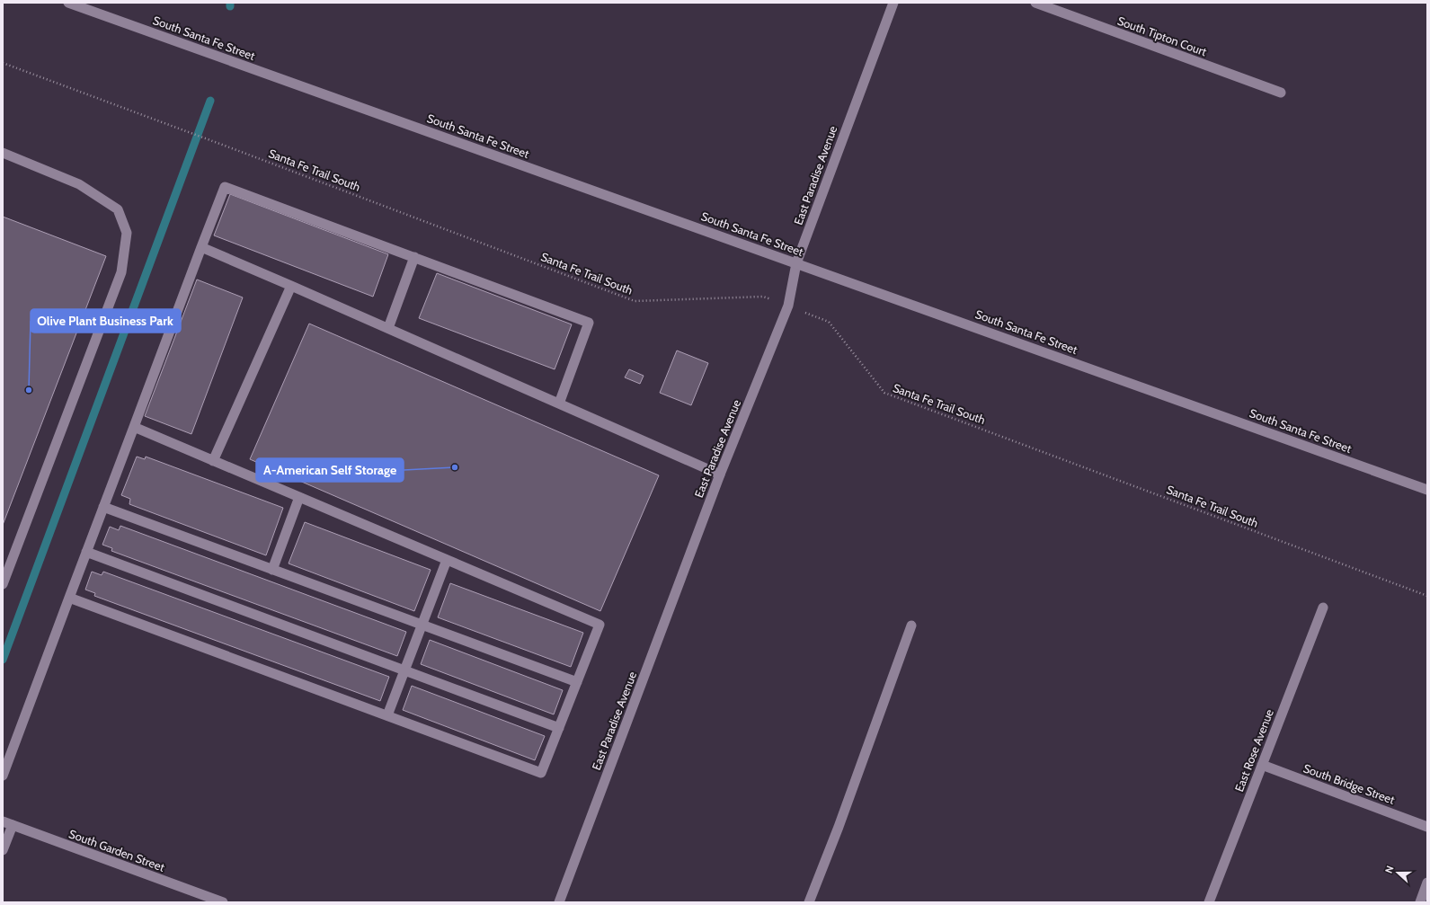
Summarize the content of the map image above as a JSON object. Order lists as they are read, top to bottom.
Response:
{
  "streets": {
    "street": [
      "South Tipton Court",
      "South Santa Fe Street",
      "East Paradise Avenue",
      "East Rose Avenue",
      "South Bridge Street",
      "South Garden Street"
    ],
    "path": ["Santa Fe Trail South"]
  },
  "crossings": [
    ["South Santa Fe Street", "East Paradise Avenue"],
    ["Santa Fe Trail South", "East Paradise Avenue"],
    ["East Rose Avenue", "South Bridge Street"]
  ],
  "places": ["Olive Plant Business Park", "A-American Self Storage"],
  "north": "left"
}
